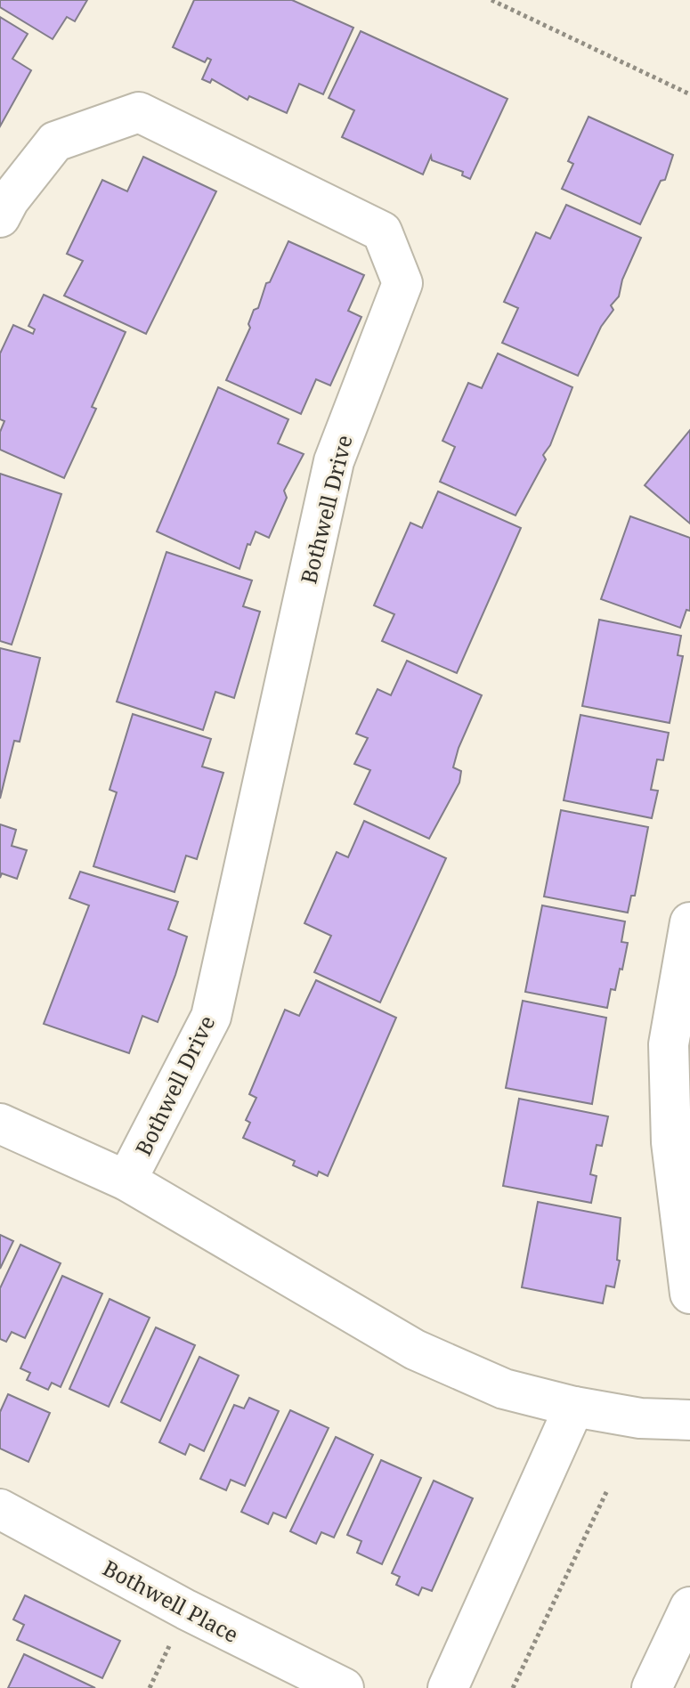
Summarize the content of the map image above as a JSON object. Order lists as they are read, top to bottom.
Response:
{
  "streets": {
    "street": ["Bothwell Drive", "Bothwell Place"]
  }
}
